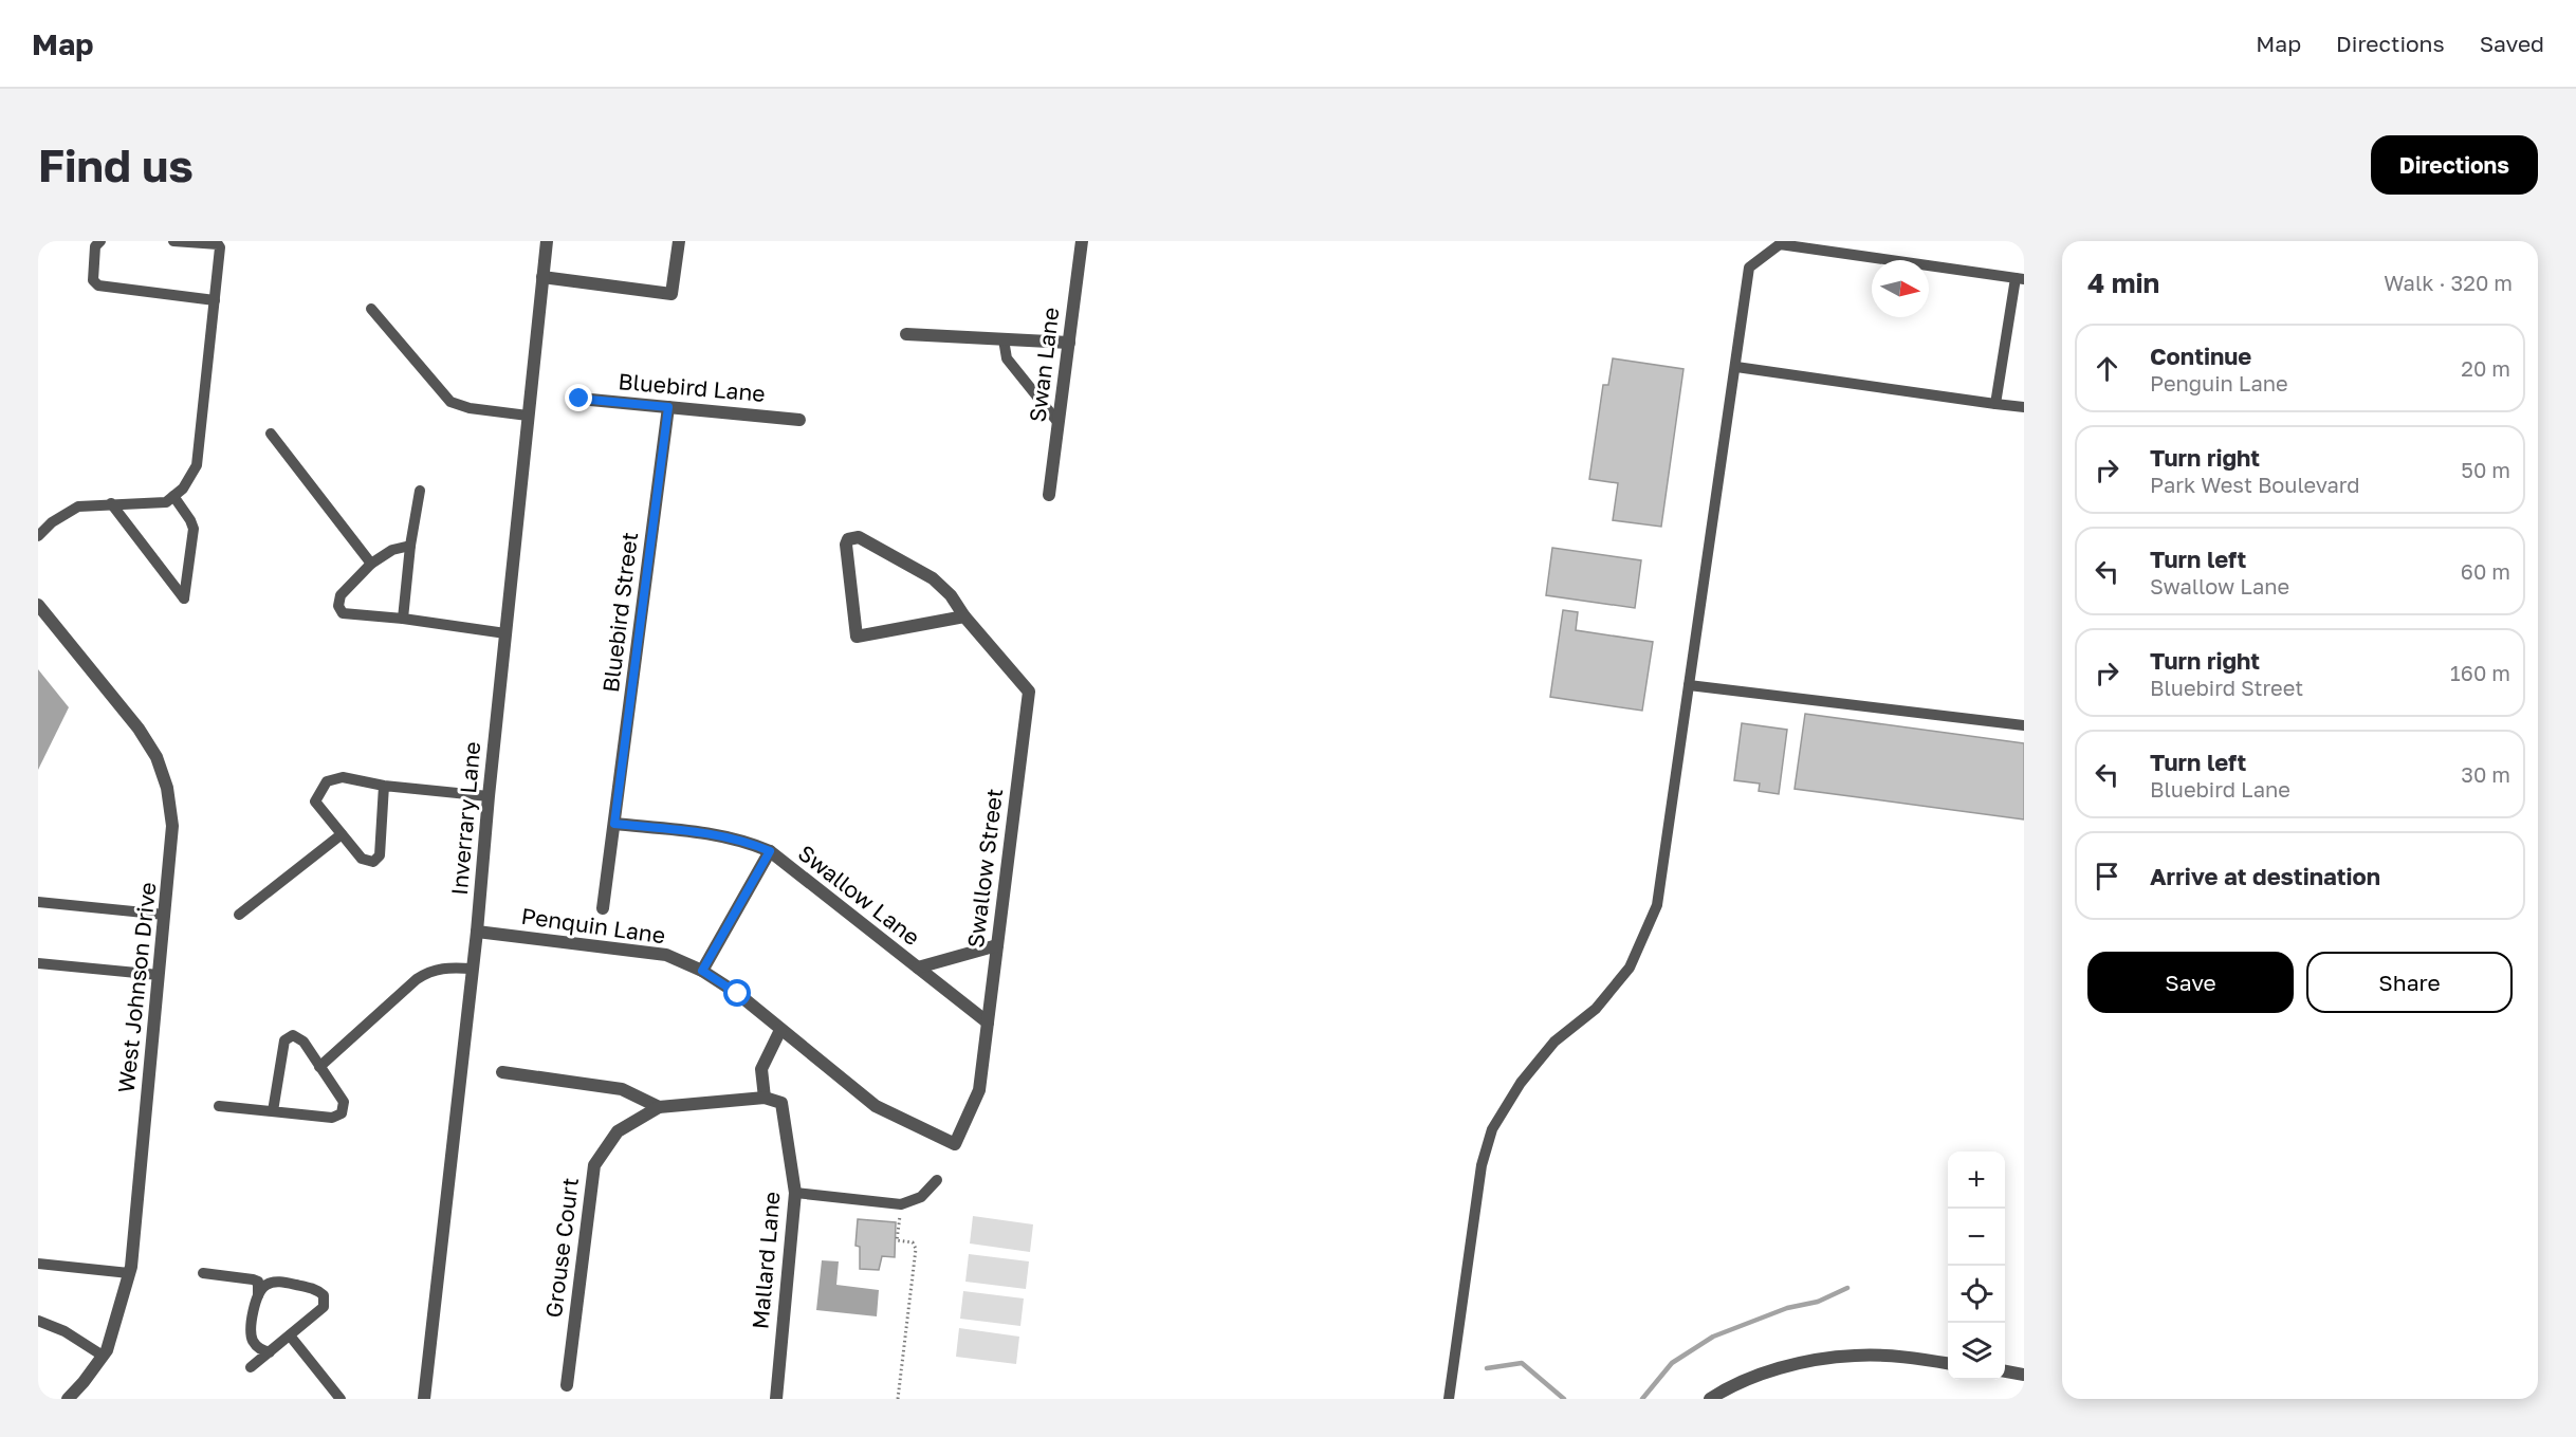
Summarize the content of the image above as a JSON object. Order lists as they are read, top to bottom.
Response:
{
  "streets": {
    "street": [
      "Swan Lane",
      "Bluebird Lane",
      "Bluebird Street",
      "Inverrary Lane",
      "Swallow Street",
      "Swallow Lane",
      "Penquin Lane",
      "West Johnson Drive",
      "Grouse Court",
      "Mallard Lane"
    ]
  },
  "crossings": [
    ["Bluebird Lane", "Bluebird Street"],
    ["Bluebird Street", "Swallow Lane"],
    ["Inverrary Lane", "Penquin Lane"],
    ["Swallow Street", "Swallow Lane"],
    ["Swallow Street", "Penquin Lane"]
  ],
  "north": "right",
  "page": {
    "header": "Map",
    "nav": ["Map", "Directions", "Saved"],
    "buttons": [
      "Directions",
      ["Save", "Share"]
    ],
    "title": "Find us",
    "heading": ["4 min", "Walk · 320 m"],
    "list": [
      ["Continue", "Penguin Lane", "20 m"],
      ["Turn right", "Park West Boulevard", "50 m"],
      ["Turn left", "Swallow Lane", "60 m"],
      ["Turn right", "Bluebird Street", "160 m"],
      ["Turn left", "Bluebird Lane", "30 m"],
      "Arrive at destination"
    ],
    "map_buttons": ["+", "−"]
  }
}
